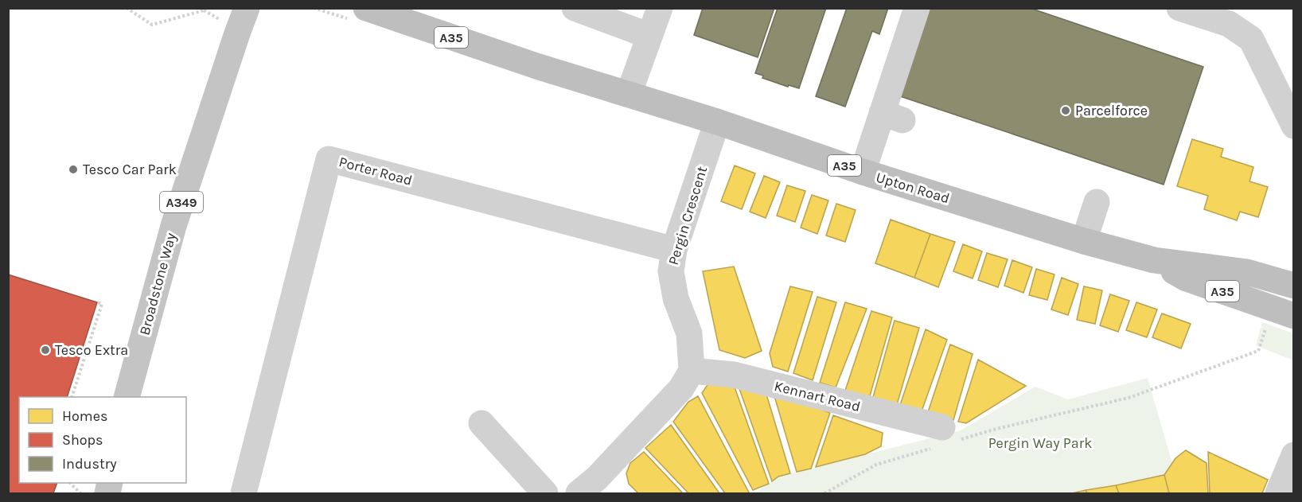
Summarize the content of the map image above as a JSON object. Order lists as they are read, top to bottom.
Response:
{
  "streets": {
    "highway": ["A35", "Upton Road"],
    "main road": ["A349", "Broadstone Way"],
    "street": ["Porter Road", "Pergin Crescent", "Kennart Road"]
  },
  "crossings": [
    ["Porter Road", "Pergin Crescent"],
    ["Upton Road", "Pergin Crescent"],
    ["Pergin Crescent", "Kennart Road"]
  ],
  "parks": ["Pergin Way Park"],
  "places": ["Parcelforce", "Tesco Car Park", "Tesco Extra"],
  "legend": ["Homes", "Shops", "Industry"]
}
